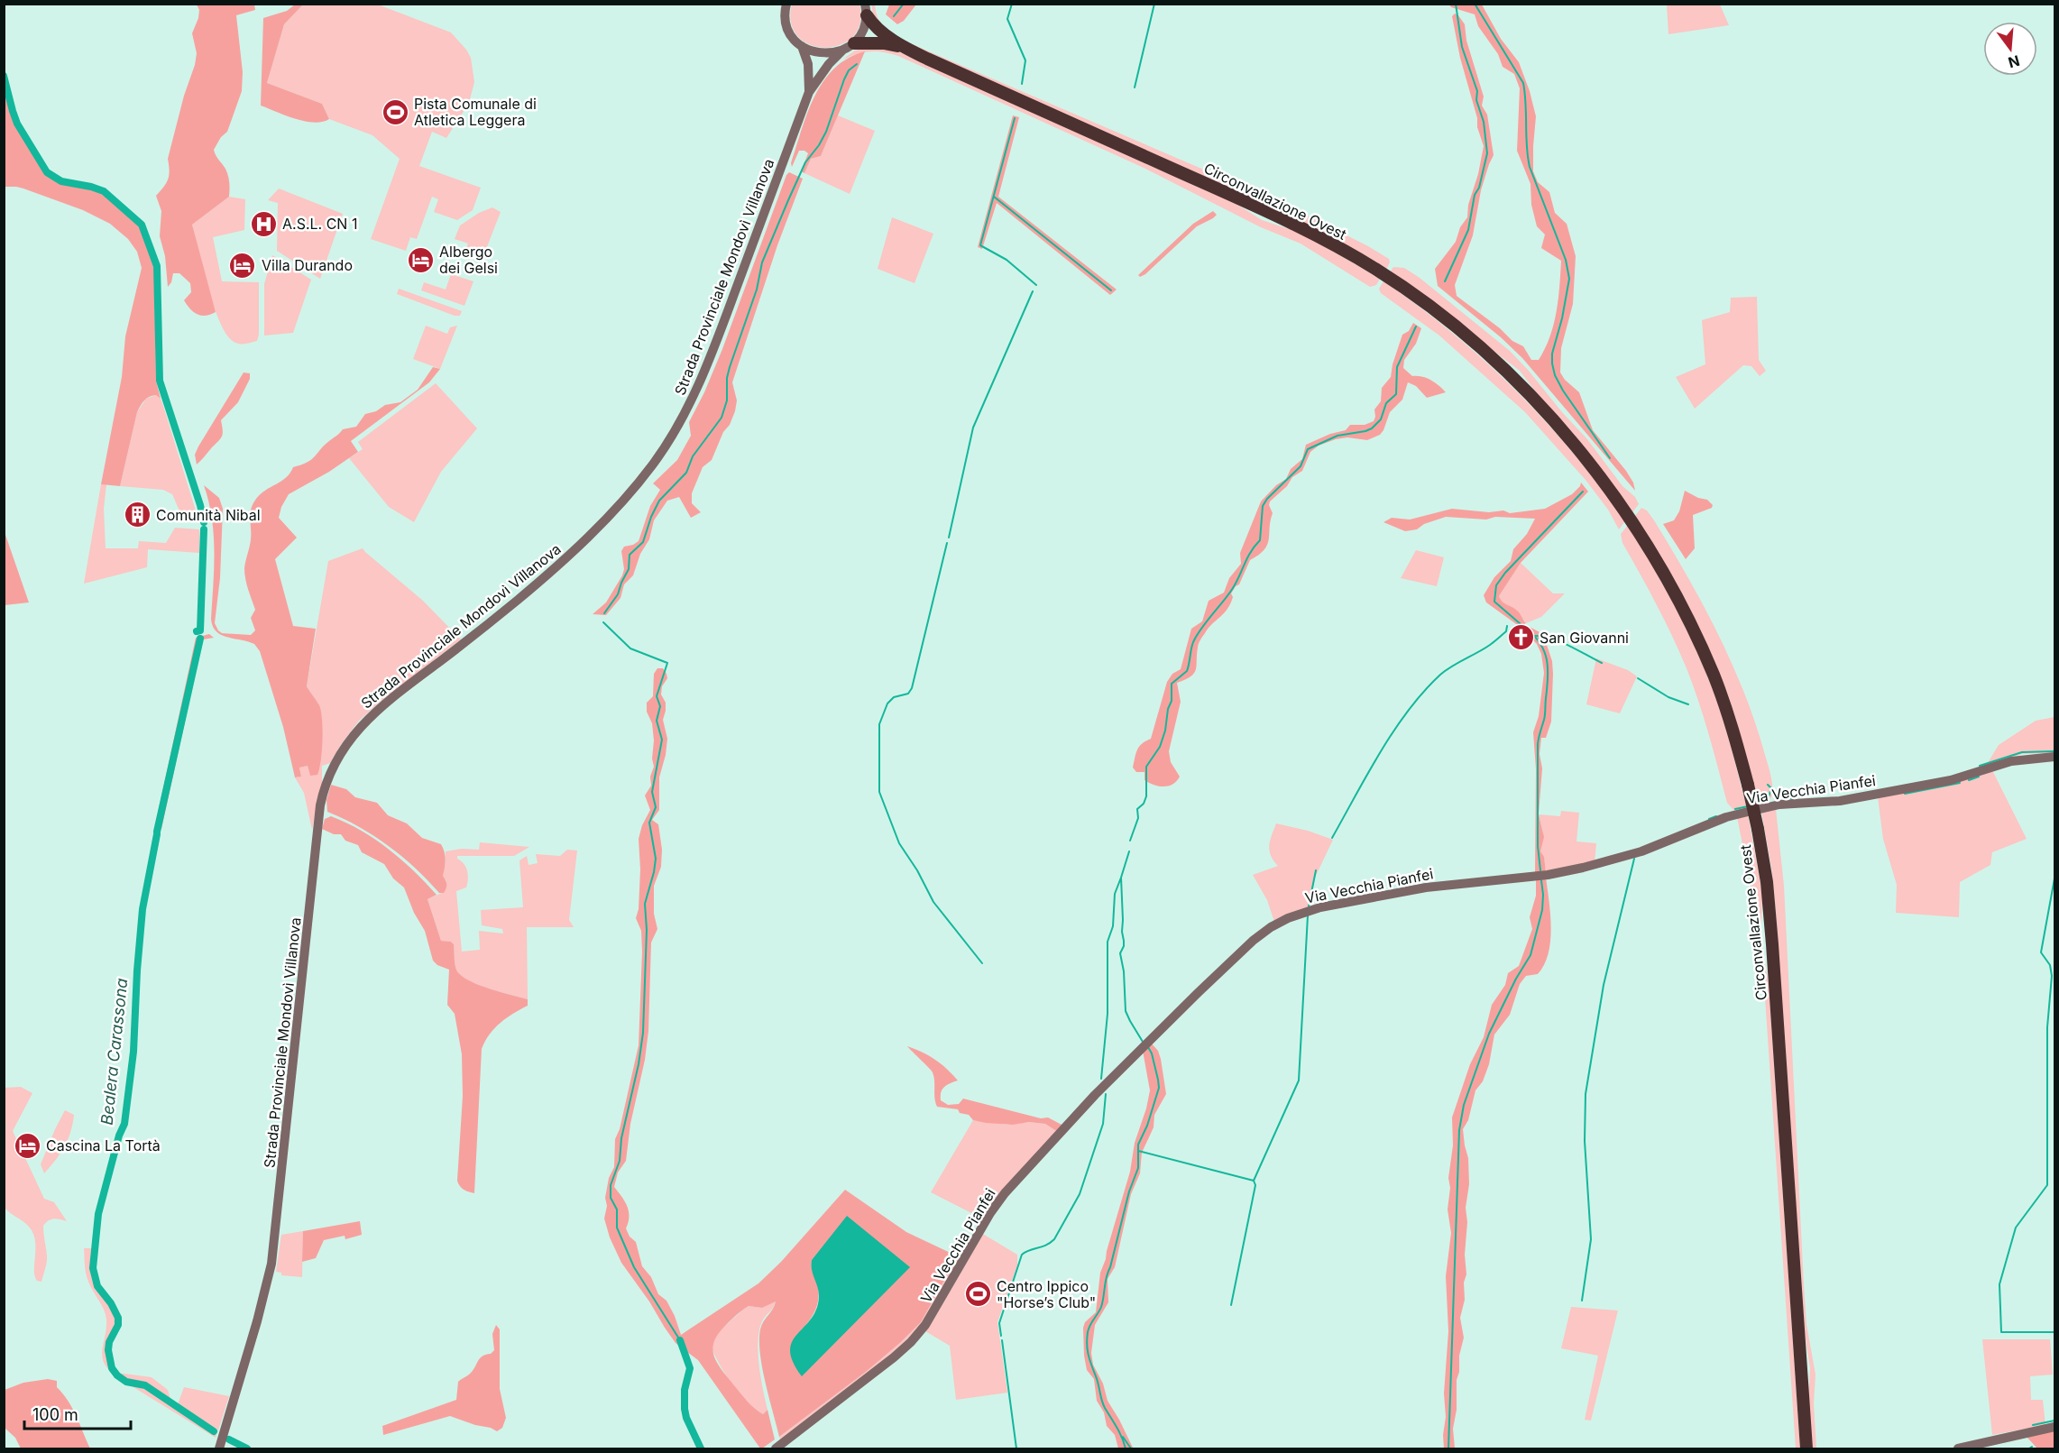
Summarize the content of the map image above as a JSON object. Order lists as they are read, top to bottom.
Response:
{
  "streets": {
    "highway": ["Circonvallazione Ovest"],
    "main road": ["Strada Provinciale Mondovì Villanova", "Via Vecchia Pianfei"]
  },
  "water": ["Bealera Carassona"],
  "places": {
    "sports": ["Pista Comunale di Atletica Leggera", "Centro Ippico \"Horse’s Club\""],
    "hospital": ["A.S.L. CN 1"],
    "hotel": ["Albergo dei Gelsi", "Villa Durando", "Cascina La Tortà"],
    "building": ["Comunità Nibal"],
    "church": ["San Giovanni"]
  },
  "scale_bar": "100 m",
  "north": "bottom"
}
